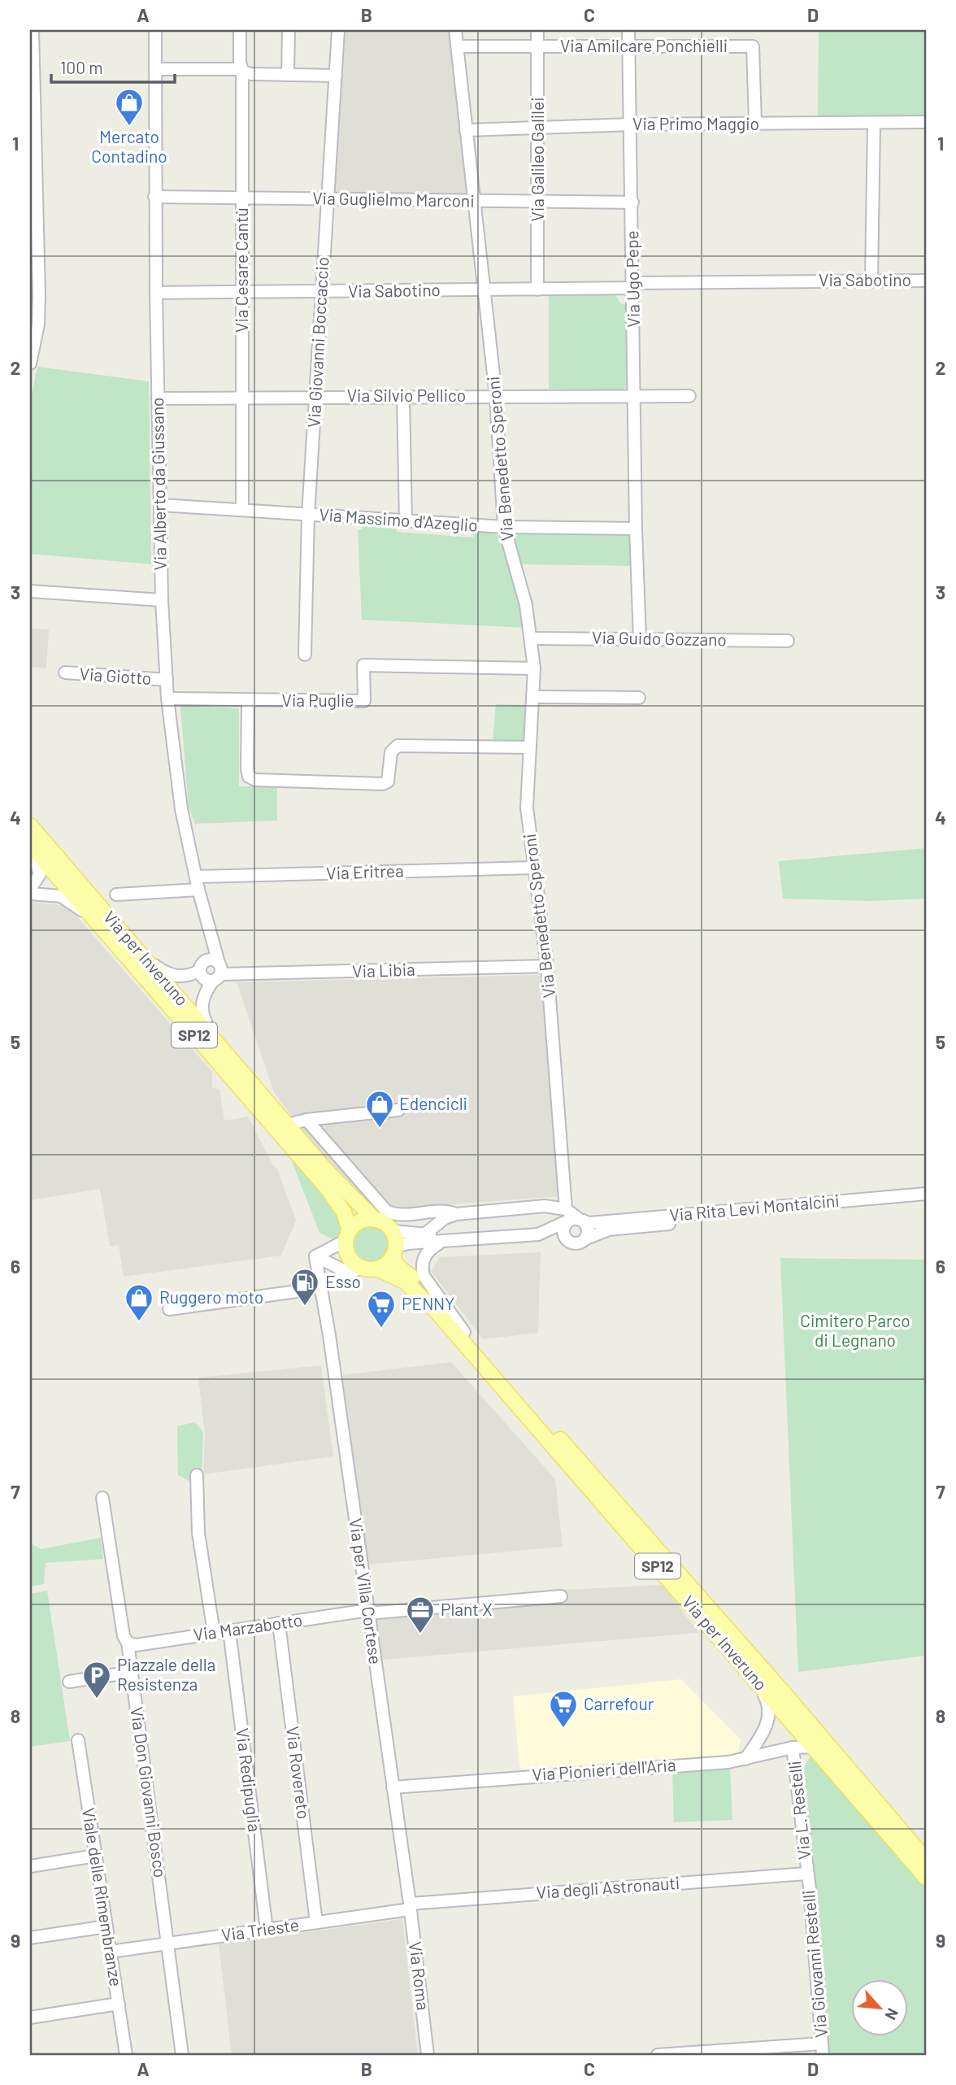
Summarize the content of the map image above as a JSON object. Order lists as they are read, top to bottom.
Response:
{
  "streets": {
    "main road": ["Via per Inveruno", "SP12"],
    "street": [
      "Via Amilcare Ponchielli",
      "Via Primo Maggio",
      "Via Galileo Galilei",
      "Via Guglielmo Marconi",
      "Via Cesare Cantù",
      "Via Ugo Pepe",
      "Via Sabotino",
      "Via Giovanni Boccaccio",
      "Via Silvio Pellico",
      "Via Benedetto Speroni",
      "Via Alberto da Giussano",
      "Via Massimo d'Azeglio",
      "Via Guido Gozzano",
      "Via Giotto",
      "Via Puglie",
      "Via Eritrea",
      "Via Libia",
      "Via Rita Levi Montalcini",
      "Via per Villa Cortese",
      "Via Marzabotto",
      "Via Pionieri dell'Aria",
      "Via Rovereto",
      "Via Redipuglia",
      "Via Don Giovanni Bosco",
      "Via L. Restelli",
      "Via degli Astronauti",
      "Viale delle Rimembranze",
      "Via Trieste",
      "Via Giovanni Restelli",
      "Via Roma"
    ]
  },
  "crossings": [
    ["Via Amilcare Ponchielli", "Via Primo Maggio"],
    ["Via Amilcare Ponchielli", "Via Galileo Galilei"],
    ["Via Amilcare Ponchielli", "Via Ugo Pepe"],
    ["Via Amilcare Ponchielli", "Via Benedetto Speroni"],
    ["Via Primo Maggio", "Via Galileo Galilei"],
    ["Via Primo Maggio", "Via Ugo Pepe"],
    ["Via Primo Maggio", "Via Benedetto Speroni"],
    ["Via Galileo Galilei", "Via Guglielmo Marconi"],
    ["Via Galileo Galilei", "Via Sabotino"],
    ["Via Guglielmo Marconi", "Via Cesare Cantù"],
    ["Via Guglielmo Marconi", "Via Ugo Pepe"],
    ["Via Guglielmo Marconi", "Via Giovanni Boccaccio"],
    ["Via Guglielmo Marconi", "Via Benedetto Speroni"],
    ["Via Guglielmo Marconi", "Via Alberto da Giussano"],
    ["Via Cesare Cantù", "Via Sabotino"],
    ["Via Cesare Cantù", "Via Silvio Pellico"],
    ["Via Cesare Cantù", "Via Massimo d'Azeglio"],
    ["Via Ugo Pepe", "Via Sabotino"],
    ["Via Ugo Pepe", "Via Silvio Pellico"],
    ["Via Ugo Pepe", "Via Massimo d'Azeglio"],
    ["Via Ugo Pepe", "Via Guido Gozzano"],
    ["Via Sabotino", "Via Giovanni Boccaccio"],
    ["Via Sabotino", "Via Benedetto Speroni"],
    ["Via Sabotino", "Via Alberto da Giussano"],
    ["Via Giovanni Boccaccio", "Via Silvio Pellico"],
    ["Via Giovanni Boccaccio", "Via Massimo d'Azeglio"],
    ["Via Silvio Pellico", "Via Benedetto Speroni"],
    ["Via Silvio Pellico", "Via Alberto da Giussano"],
    ["Via Benedetto Speroni", "Via Massimo d'Azeglio"],
    ["Via Benedetto Speroni", "Via Guido Gozzano"],
    ["Via Benedetto Speroni", "Via Puglie"],
    ["Via Benedetto Speroni", "Via Eritrea"],
    ["Via Benedetto Speroni", "Via Libia"],
    ["Via Alberto da Giussano", "Via Massimo d'Azeglio"],
    ["Via Alberto da Giussano", "Via Giotto"],
    ["Via Alberto da Giussano", "Via Puglie"],
    ["Via Alberto da Giussano", "Via Eritrea"],
    ["Via Alberto da Giussano", "Via Libia"],
    ["Via per Inveruno", "Via Rita Levi Montalcini"],
    ["Via per Inveruno", "Via Pionieri dell'Aria"],
    ["Via per Villa Cortese", "Via Marzabotto"],
    ["Via per Villa Cortese", "Via Pionieri dell'Aria"],
    ["Via per Villa Cortese", "Via degli Astronauti"],
    ["Via per Villa Cortese", "Via Trieste"],
    ["Via per Villa Cortese", "Via Roma"],
    ["Via Marzabotto", "Via Rovereto"],
    ["Via Marzabotto", "Via Redipuglia"],
    ["Via Marzabotto", "Via Don Giovanni Bosco"],
    ["Via Pionieri dell'Aria", "Via L. Restelli"],
    ["Via Rovereto", "Via Trieste"],
    ["Via Redipuglia", "Via Trieste"],
    ["Via Don Giovanni Bosco", "Via Trieste"],
    ["Via L. Restelli", "Via degli Astronauti"],
    ["Via L. Restelli", "Via Giovanni Restelli"],
    ["Via degli Astronauti", "Via Trieste"],
    ["Via degli Astronauti", "Via Giovanni Restelli"],
    ["Via degli Astronauti", "Via Roma"],
    ["Viale delle Rimembranze", "Via Trieste"],
    ["Via Trieste", "Via Roma"]
  ],
  "parks": ["Cimitero Parco di Legnano"],
  "places": {
    "shop": ["Mercato Contadino", "Edencicli", "Ruggero moto"],
    "fuel station": ["Esso"],
    "supermarket": ["PENNY", "Carrefour"],
    "office": ["Plant X"],
    "parking": ["Piazzale della Resistenza"]
  },
  "scale_bar": "100 m",
  "north": "bottom right",
  "grid": {
    "columns": [
      "A",
      "B",
      "C",
      "D"
    ],
    "rows": [
      "1",
      "2",
      "3",
      "4",
      "5",
      "6",
      "7",
      "8",
      "9"
    ]
  }
}
